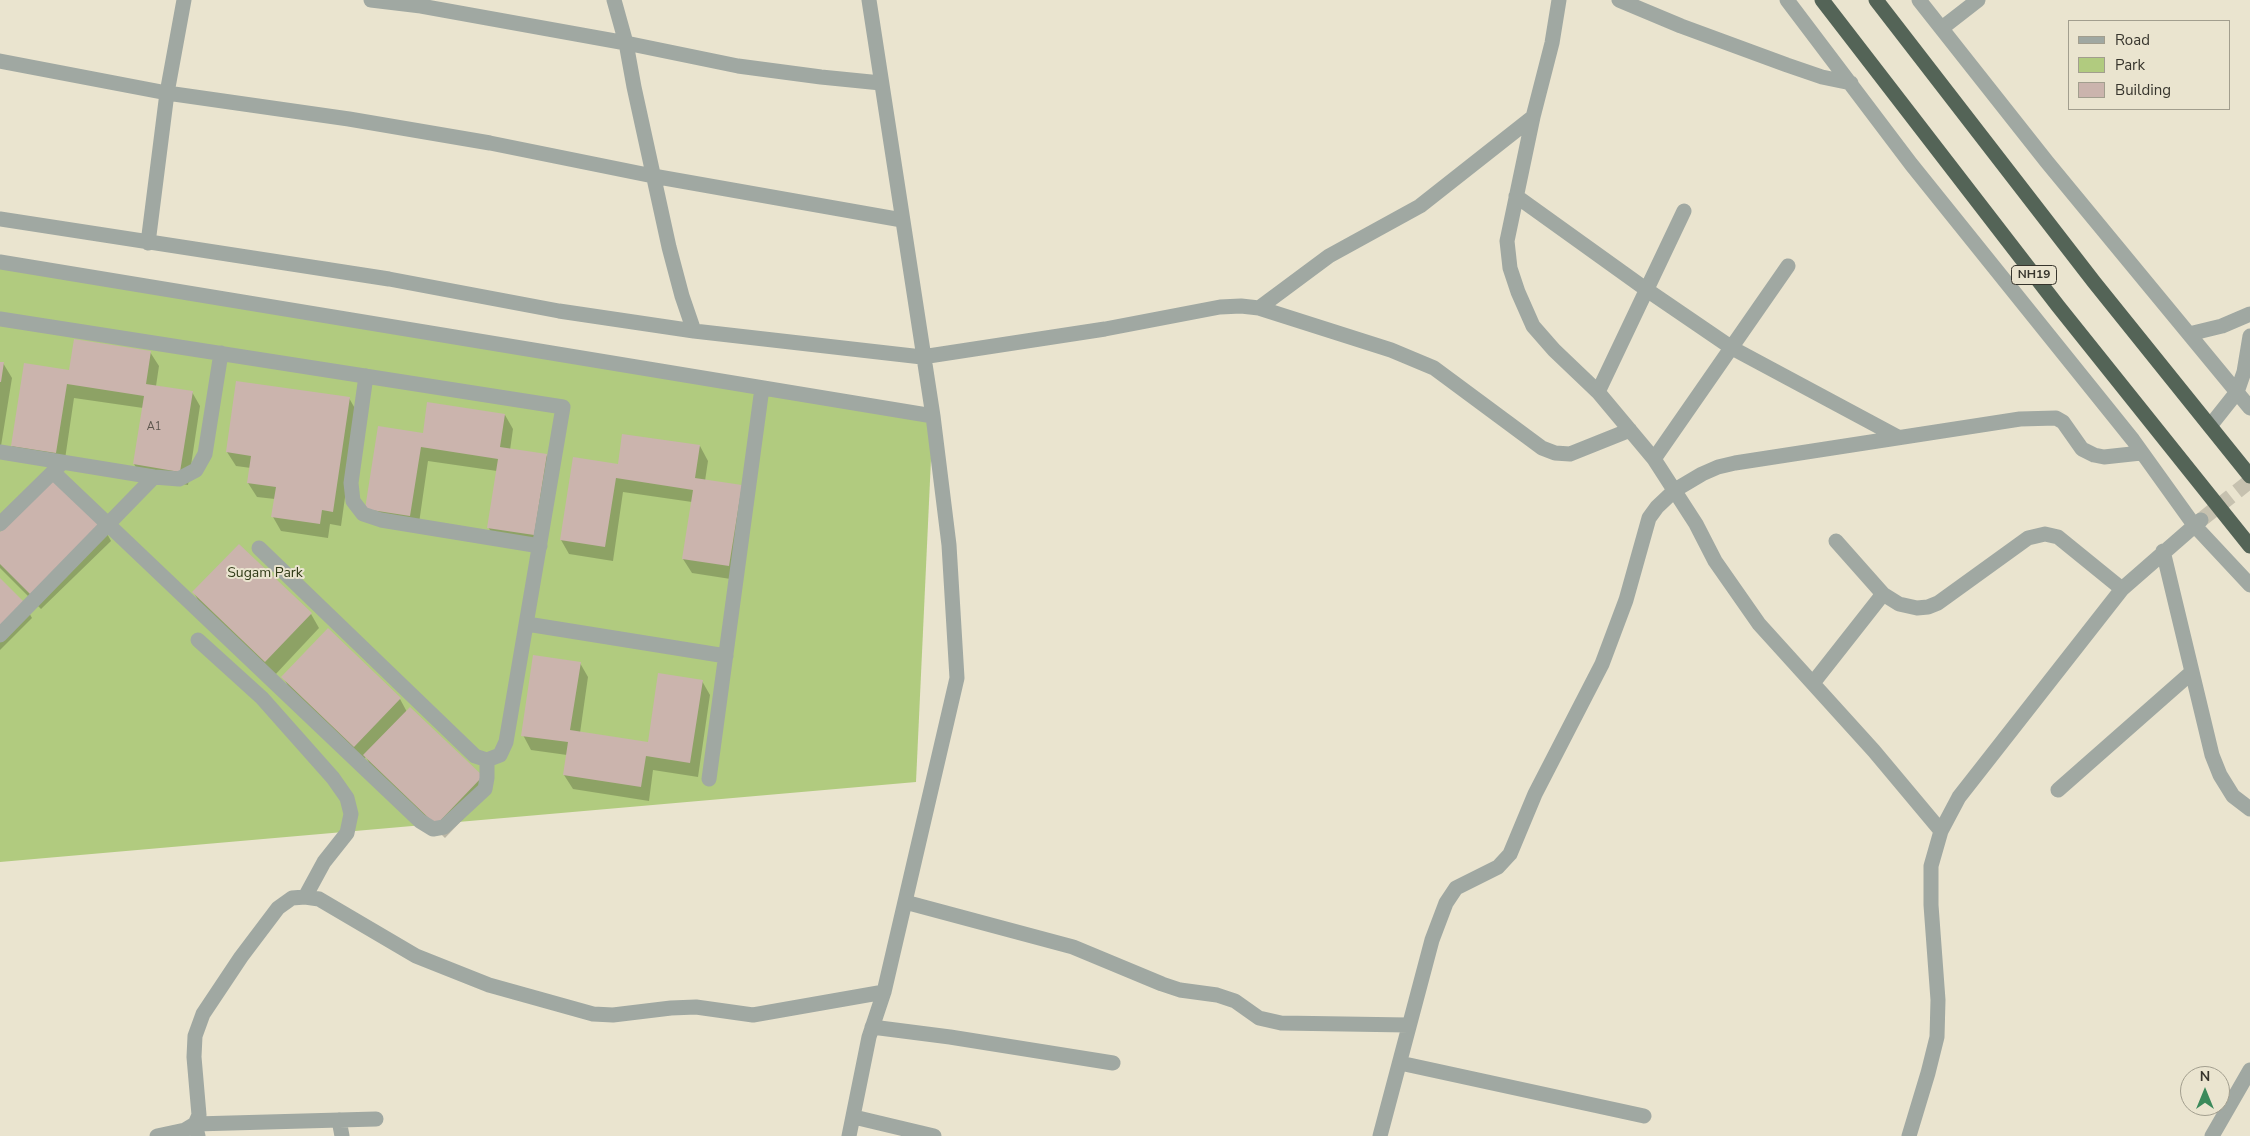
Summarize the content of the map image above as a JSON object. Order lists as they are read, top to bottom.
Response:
{
  "streets": {
    "highway": ["NH19"]
  },
  "parks": ["Sugam Park"],
  "house_numbers": ["A1"],
  "legend": ["Road", "Park", "Building"],
  "north": "top"
}
